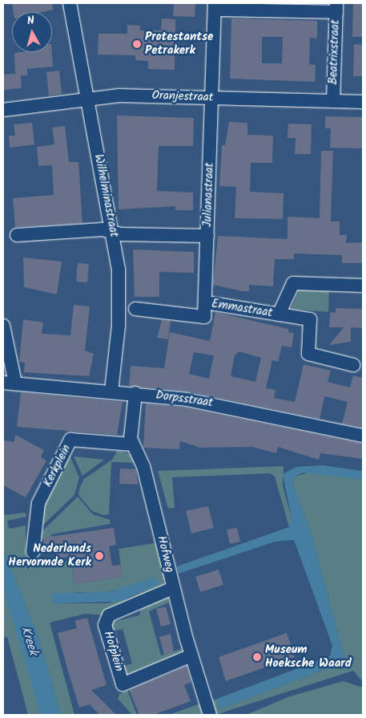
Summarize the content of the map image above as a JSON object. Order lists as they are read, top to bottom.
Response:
{
  "streets": {
    "street": [
      "Beatrixstraat",
      "Oranjestraat",
      "Julianastraat",
      "Wilhelminastraat",
      "Emmastraat",
      "Dorpsstraat",
      "Kerkplein",
      "Hofweg",
      "Hofplein"
    ]
  },
  "crossings": [
    ["Beatrixstraat", "Oranjestraat"],
    ["Oranjestraat", "Julianastraat"],
    ["Oranjestraat", "Wilhelminastraat"],
    ["Julianastraat", "Emmastraat"],
    ["Wilhelminastraat", "Dorpsstraat"],
    ["Dorpsstraat", "Hofweg"],
    ["Kerkplein", "Hofweg"],
    ["Hofweg", "Hofplein"]
  ],
  "water": ["Kreek"],
  "places": ["Protestantse Petrakerk", "Nederlands Hervormde Kerk", "Museum Hoeksche Waard"],
  "north": "top"
}
